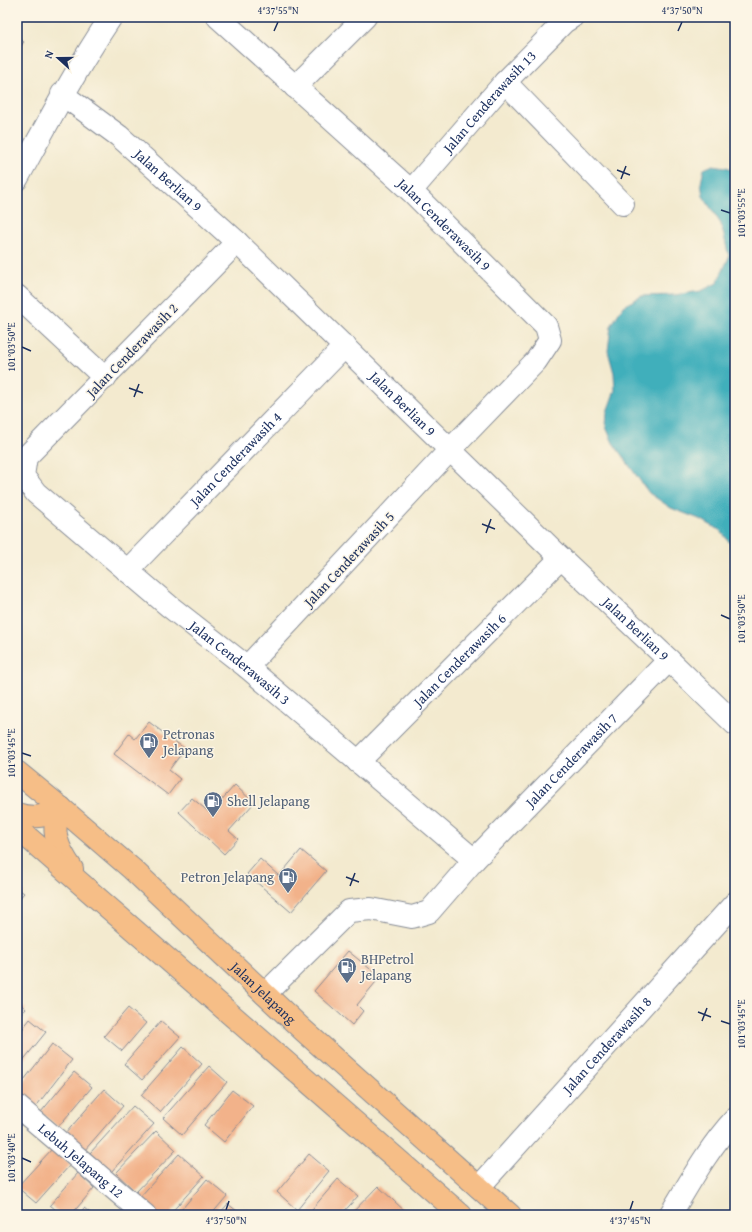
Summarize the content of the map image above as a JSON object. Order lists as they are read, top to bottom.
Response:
{
  "streets": {
    "main road": ["Jalan Jelapang"],
    "street": [
      "Jalan Cenderawasih 13",
      "Jalan Berlian 9",
      "Jalan Cenderawasih 9",
      "Jalan Cenderawasih 2",
      "Jalan Cenderawasih 4",
      "Jalan Cenderawasih 5",
      "Jalan Cenderawasih 6",
      "Jalan Cenderawasih 3",
      "Jalan Cenderawasih 7",
      "Jalan Cenderawasih 8",
      "Lebuh Jelapang 12"
    ]
  },
  "crossings": [
    ["Jalan Cenderawasih 13", "Jalan Cenderawasih 9"],
    ["Jalan Berlian 9", "Jalan Cenderawasih 9"],
    ["Jalan Berlian 9", "Jalan Cenderawasih 2"],
    ["Jalan Berlian 9", "Jalan Cenderawasih 4"],
    ["Jalan Berlian 9", "Jalan Cenderawasih 5"],
    ["Jalan Berlian 9", "Jalan Cenderawasih 6"],
    ["Jalan Berlian 9", "Jalan Cenderawasih 7"],
    ["Jalan Cenderawasih 9", "Jalan Cenderawasih 5"],
    ["Jalan Cenderawasih 2", "Jalan Cenderawasih 3"],
    ["Jalan Cenderawasih 4", "Jalan Cenderawasih 3"],
    ["Jalan Cenderawasih 5", "Jalan Cenderawasih 3"],
    ["Jalan Cenderawasih 6", "Jalan Cenderawasih 3"],
    ["Jalan Cenderawasih 3", "Jalan Cenderawasih 7"],
    ["Jalan Cenderawasih 7", "Jalan Jelapang"],
    ["Jalan Jelapang", "Jalan Cenderawasih 8"]
  ],
  "places": {
    "fuel station": [
      "Petronas Jelapang",
      "Shell Jelapang",
      "Petron Jelapang",
      "BHPetrol Jelapang"
    ]
  },
  "north": "left",
  "coordinates": [
    "4°37'55\"N",
    "4°37'50\"N",
    "101°03'55\"E",
    "101°03'50\"E",
    "101°03'45\"E",
    "101°03'40\"E",
    "4°37'45\"N"
  ]
}
